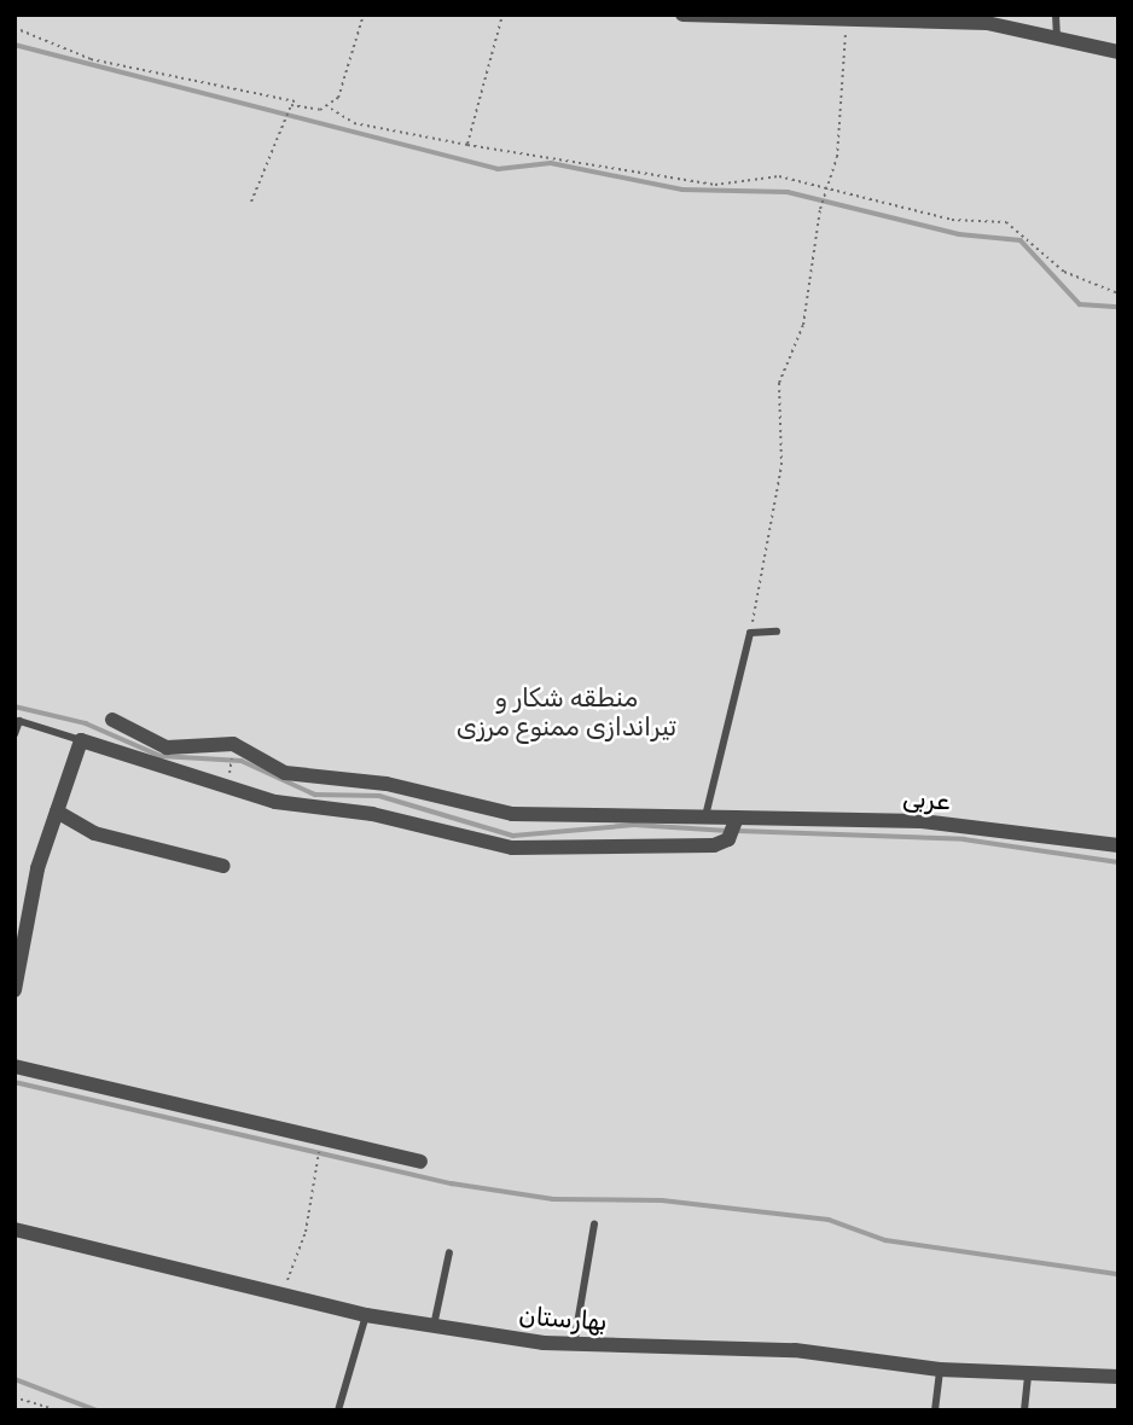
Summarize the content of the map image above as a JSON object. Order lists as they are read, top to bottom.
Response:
{
  "streets": {
    "street": ["عربی", "بهارستان"]
  },
  "parks": ["منطقه شکار و تیراندازی ممنوع مرزی"]
}
